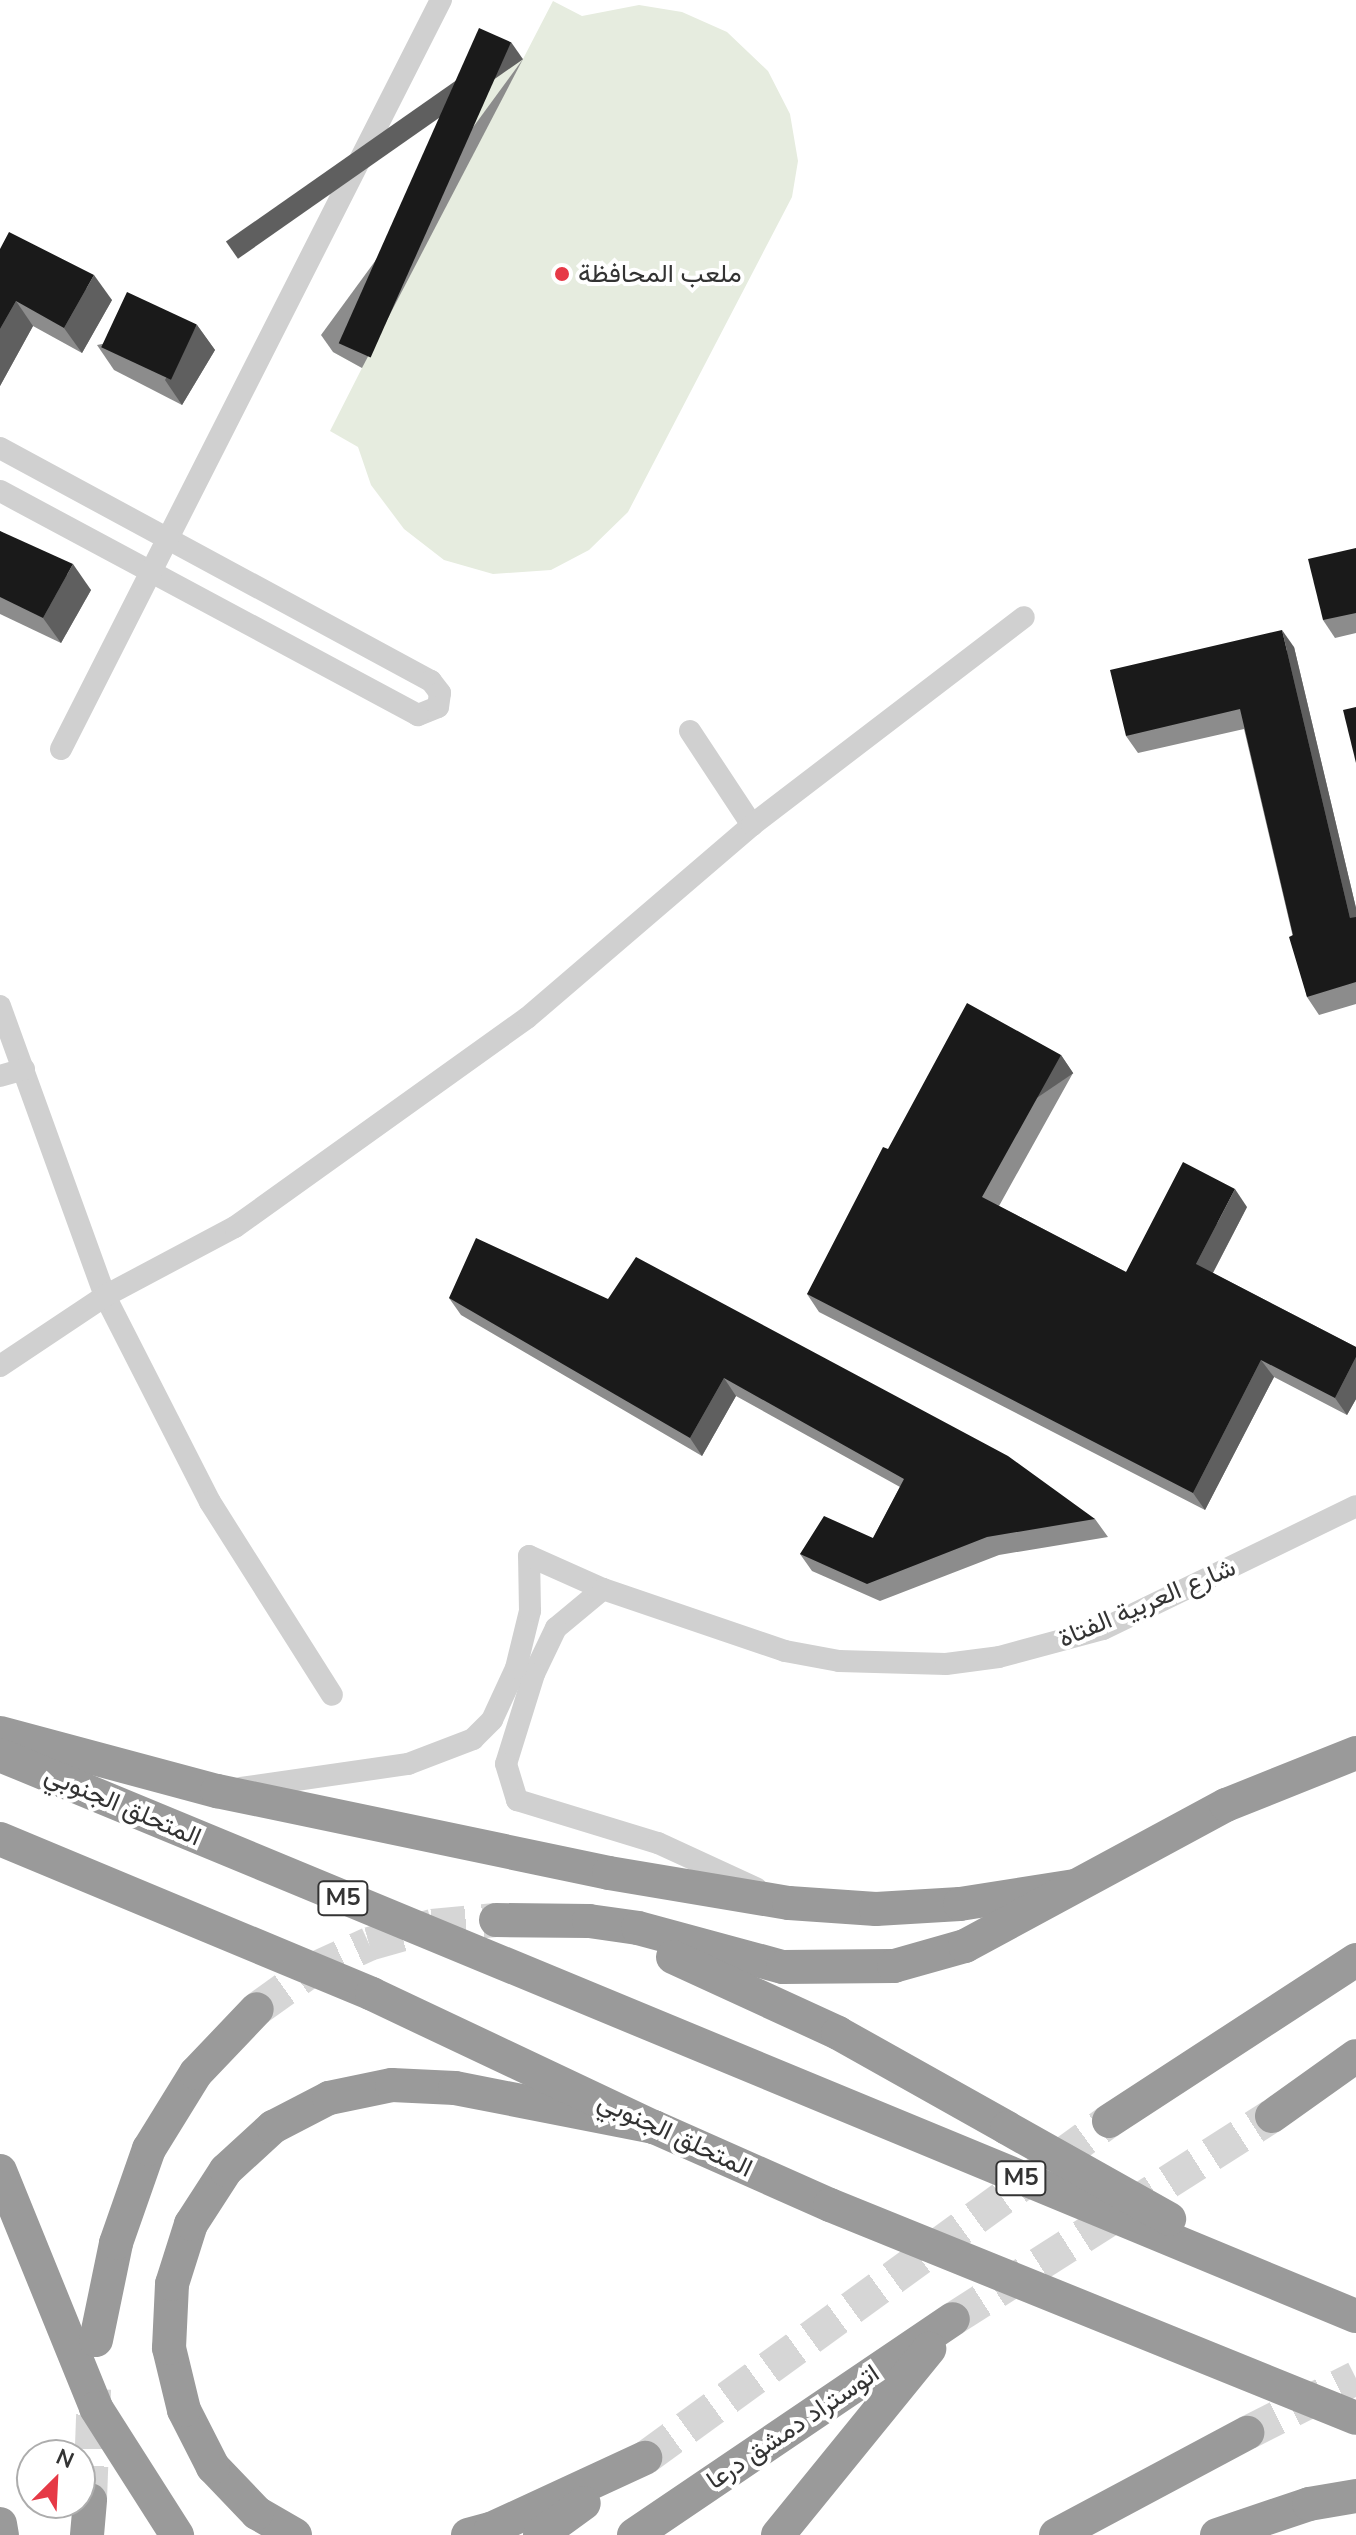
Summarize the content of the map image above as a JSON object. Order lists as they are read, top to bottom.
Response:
{
  "streets": {
    "highway": ["المتحلق الجنوبي", "M5", "اتوستراد دمشق درعا"],
    "street": ["شارع العربية الفتاة"]
  },
  "places": ["ملعب المحافظة"],
  "north": "top right"
}
